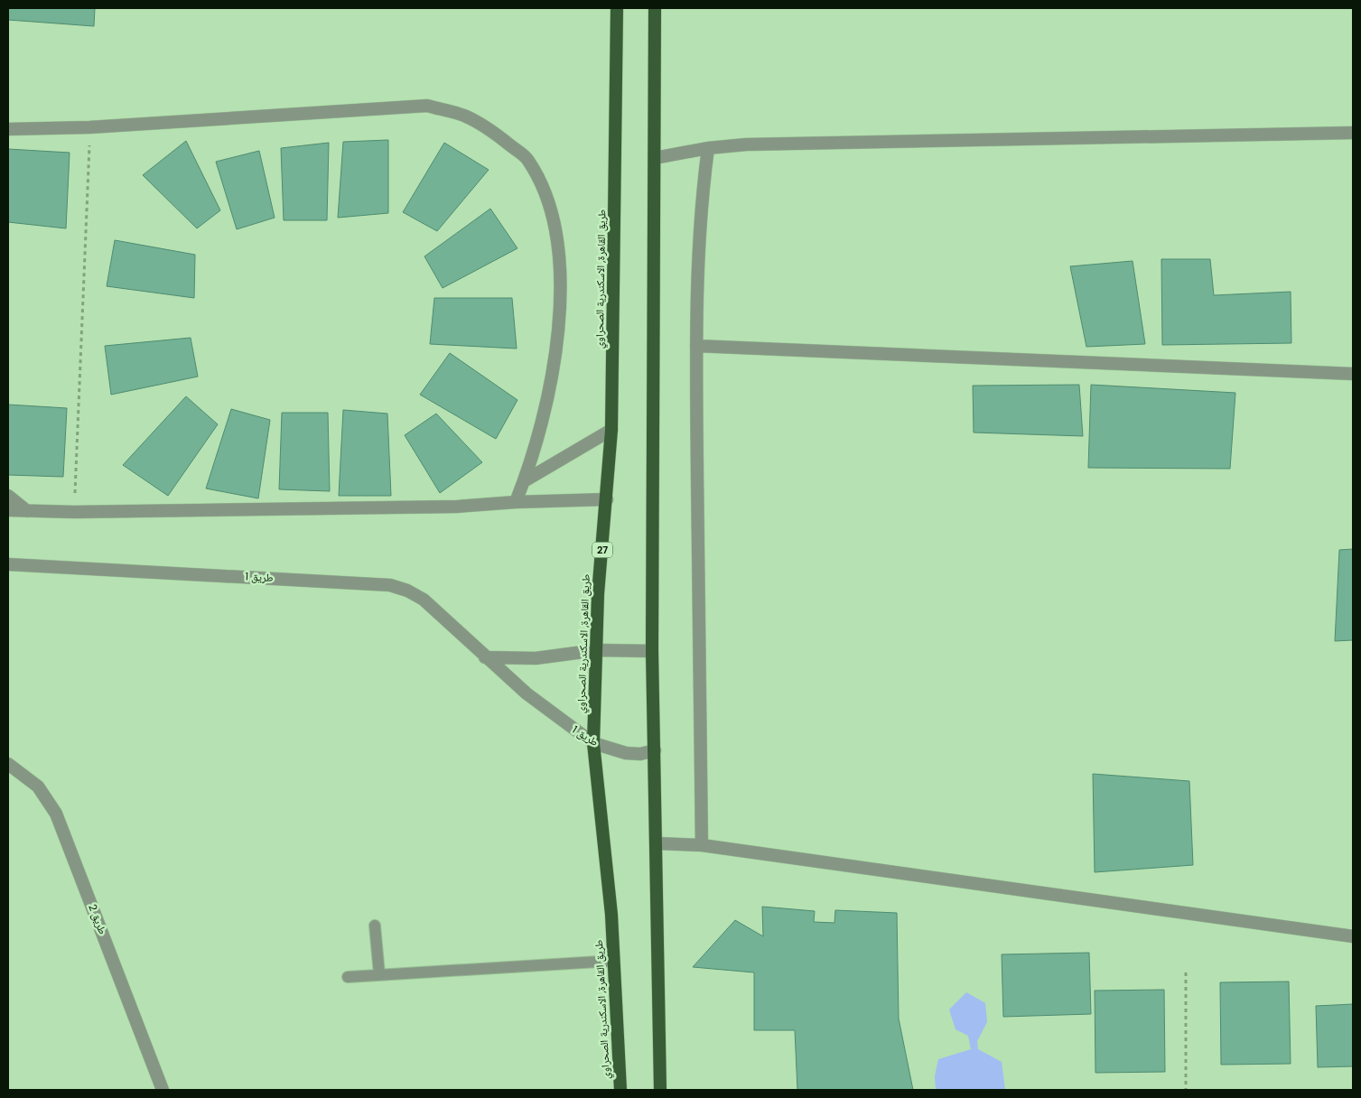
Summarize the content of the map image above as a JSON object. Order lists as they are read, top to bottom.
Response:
{
  "streets": {
    "highway": ["طريق القاهرة, الاسكندرية الصحراوي", "27"],
    "street": ["طريق 1", "طريق 2"]
  },
  "crossings": [
    ["طريق القاهرة, الاسكندرية الصحراوي", "طريق 1"]
  ]
}
